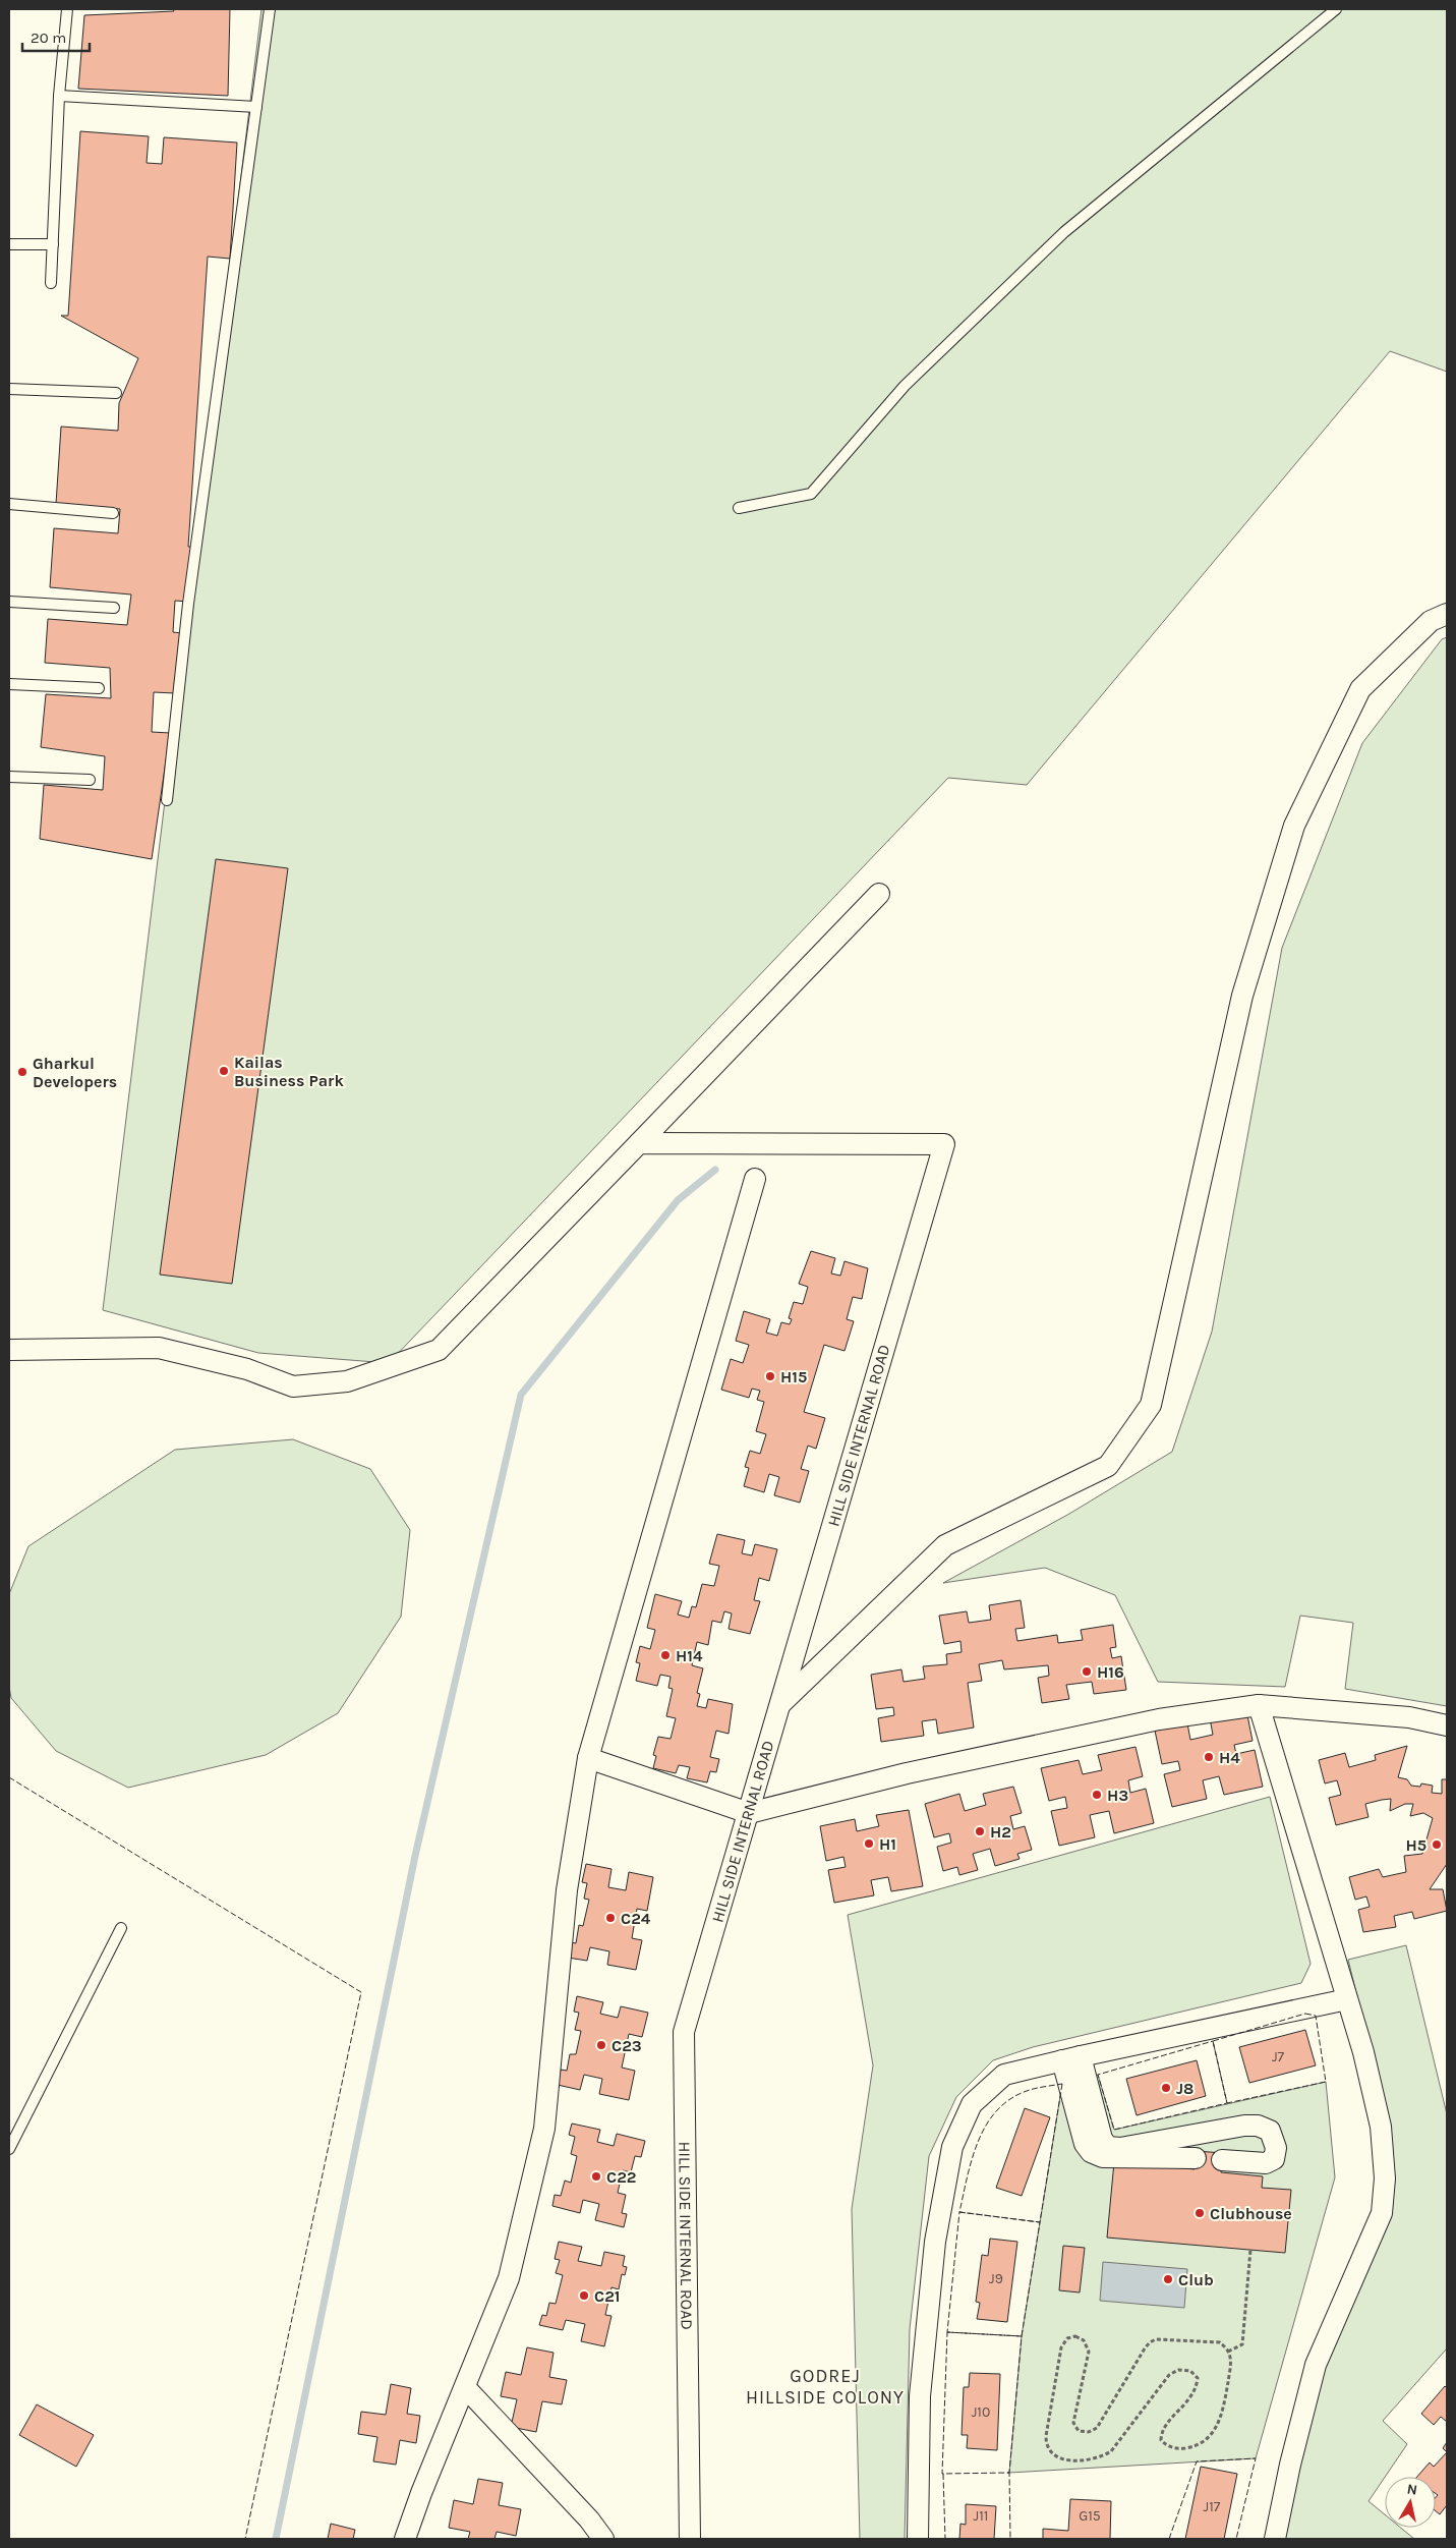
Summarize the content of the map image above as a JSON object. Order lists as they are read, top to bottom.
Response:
{
  "streets": {
    "street": ["HILL SIDE INTERNAL ROAD"]
  },
  "districts": ["GODREJ HILLSIDE COLONY"],
  "places": [
    "Kailas Business Park",
    "Gharkul Developers",
    "H15",
    "H14",
    "H16",
    "H4",
    "H3",
    "H2",
    "H1",
    "H5",
    "C24",
    "C23",
    "J8",
    "C22",
    "Clubhouse",
    "Club",
    "C21"
  ],
  "house_numbers": [
    "J7",
    "J9",
    "J10",
    "J17",
    "J11",
    "G15"
  ],
  "scale_bar": "20 m",
  "north": "top"
}
